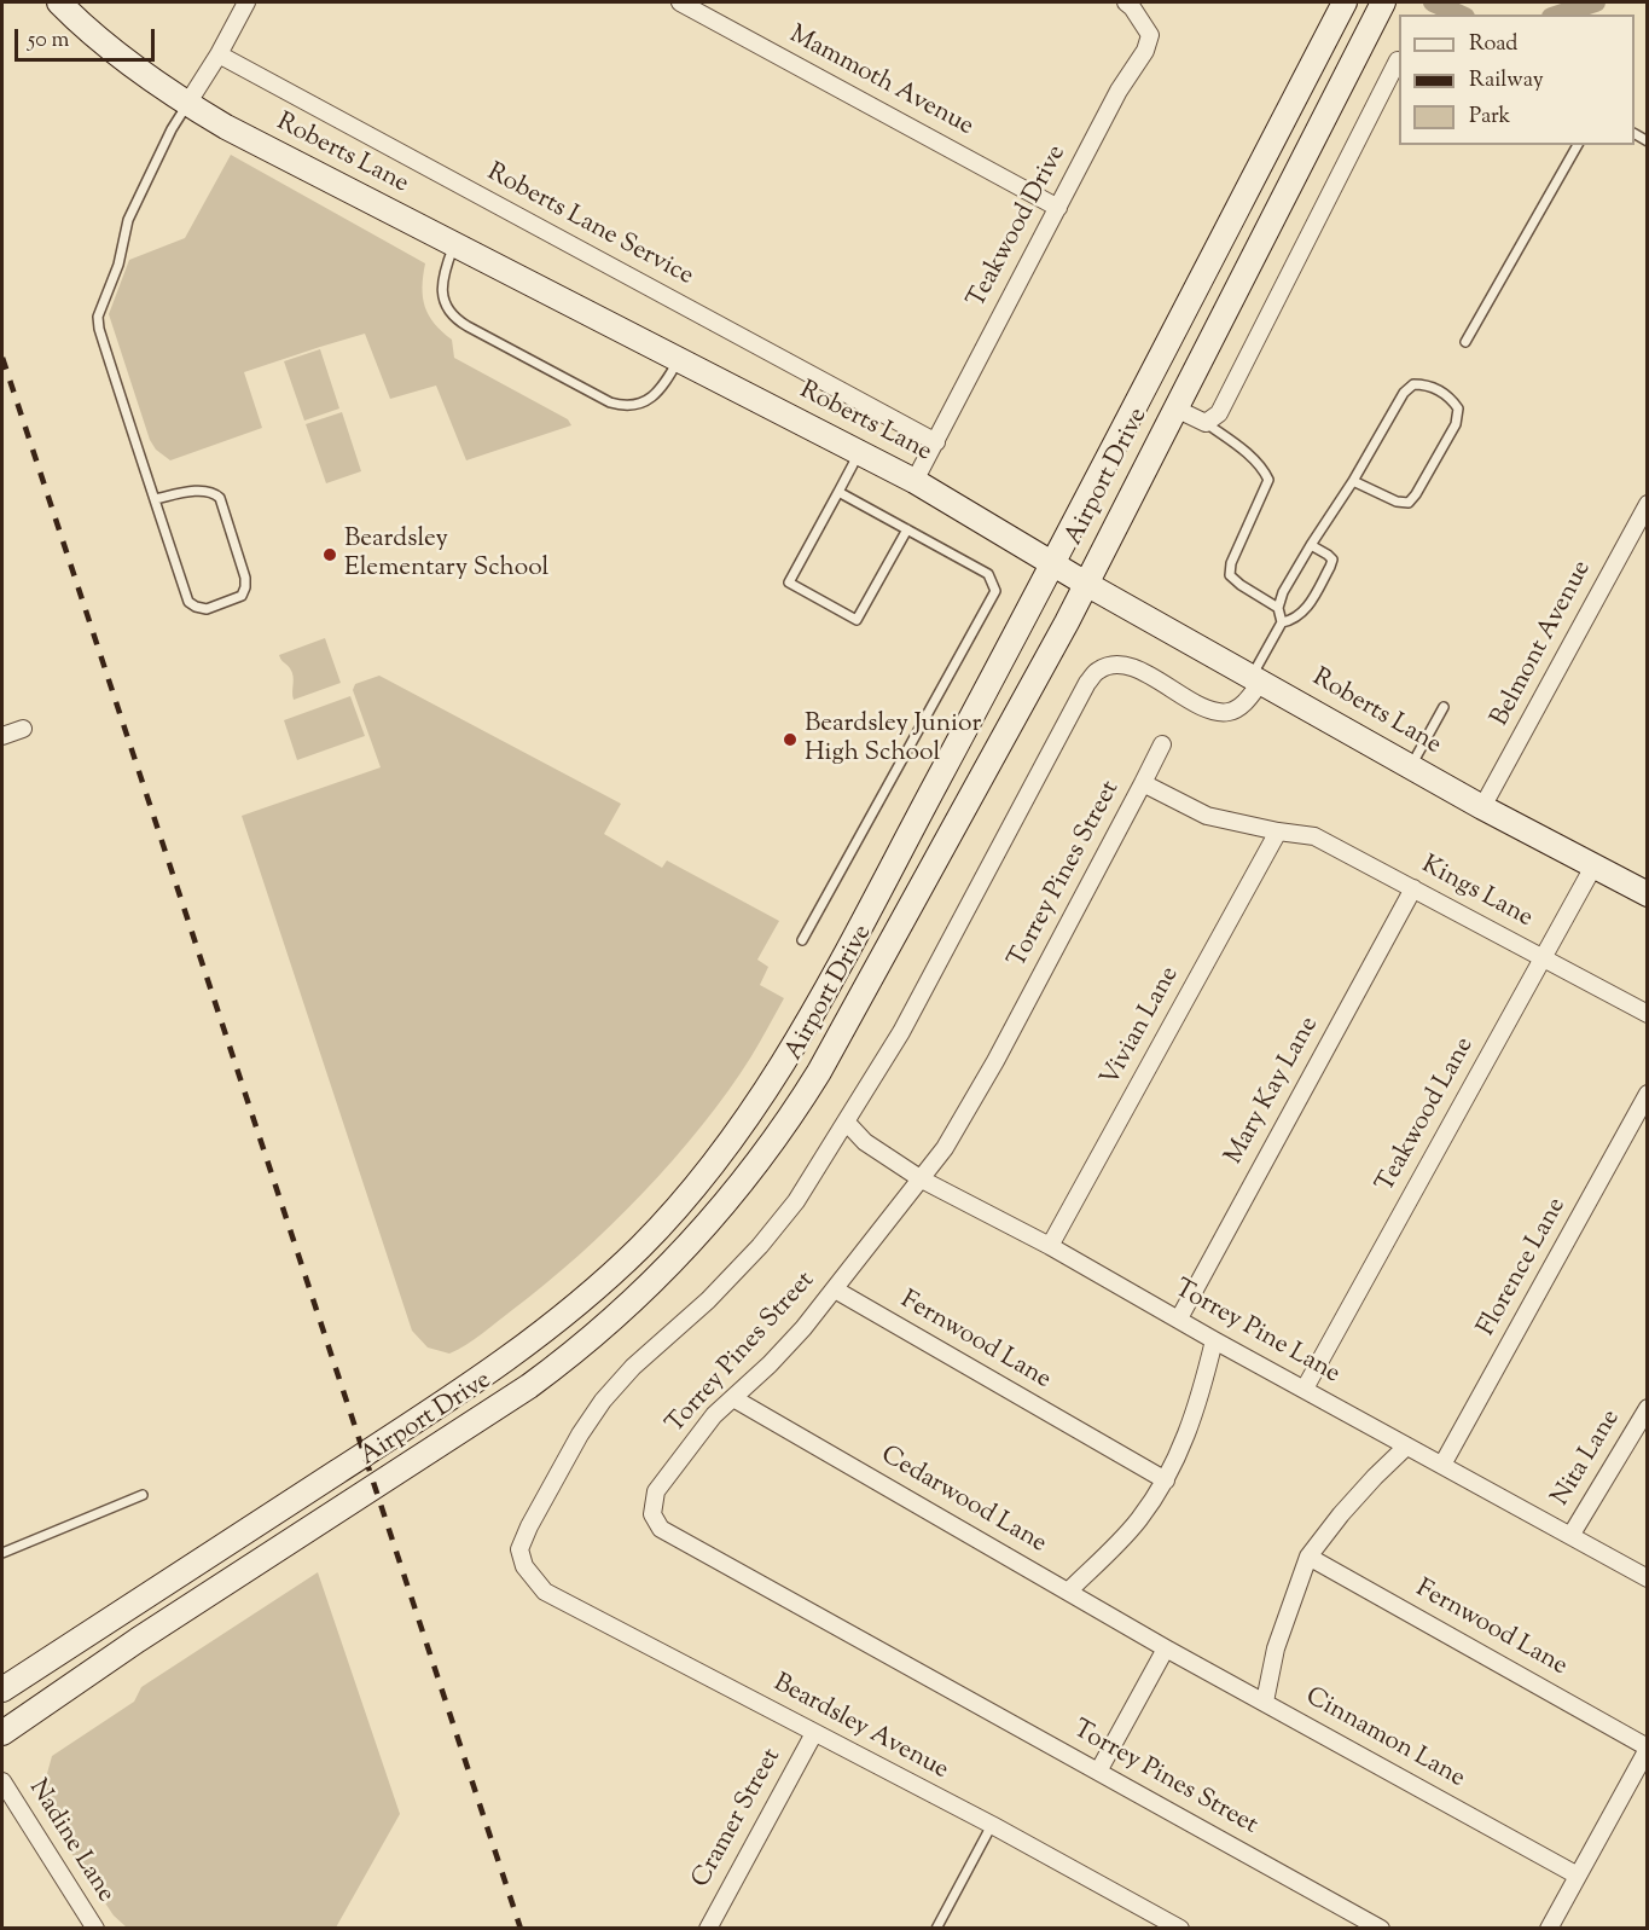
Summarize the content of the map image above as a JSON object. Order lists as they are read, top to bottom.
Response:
{
  "streets": {
    "main road": ["Roberts Lane", "Airport Drive"],
    "street": [
      "Mammoth Avenue",
      "Roberts Lane Service",
      "Teakwood Drive",
      "Belmont Avenue",
      "Torrey Pines Street",
      "Kings Lane",
      "Vivian Lane",
      "Mary Kay Lane",
      "Teakwood Lane",
      "Florence Lane",
      "Torrey Pine Lane",
      "Fernwood Lane",
      "Nita Lane",
      "Cedarwood Lane",
      "Beardsley Avenue",
      "Cinnamon Lane",
      "Cramer Street",
      "Nadine Lane"
    ]
  },
  "crossings": [
    ["Mammoth Avenue", "Teakwood Drive"],
    ["Roberts Lane", "Teakwood Drive"],
    ["Roberts Lane", "Airport Drive"],
    ["Roberts Lane", "Belmont Avenue"],
    ["Roberts Lane", "Teakwood Lane"],
    ["Roberts Lane Service", "Teakwood Drive"],
    ["Torrey Pines Street", "Kings Lane"],
    ["Torrey Pines Street", "Vivian Lane"],
    ["Torrey Pines Street", "Torrey Pine Lane"],
    ["Torrey Pines Street", "Fernwood Lane"],
    ["Torrey Pines Street", "Cedarwood Lane"],
    ["Kings Lane", "Vivian Lane"],
    ["Kings Lane", "Mary Kay Lane"],
    ["Kings Lane", "Teakwood Lane"],
    ["Vivian Lane", "Torrey Pine Lane"],
    ["Mary Kay Lane", "Torrey Pine Lane"],
    ["Teakwood Lane", "Torrey Pine Lane"],
    ["Florence Lane", "Torrey Pine Lane"],
    ["Torrey Pine Lane", "Nita Lane"],
    ["Torrey Pine Lane", "Beardsley Avenue"],
    ["Cedarwood Lane", "Cinnamon Lane"],
    ["Beardsley Avenue", "Cramer Street"]
  ],
  "places": ["Beardsley Elementary School", "Beardsley Junior High School"],
  "legend": ["Road", "Railway", "Park"],
  "scale_bar": "50 m"
}
